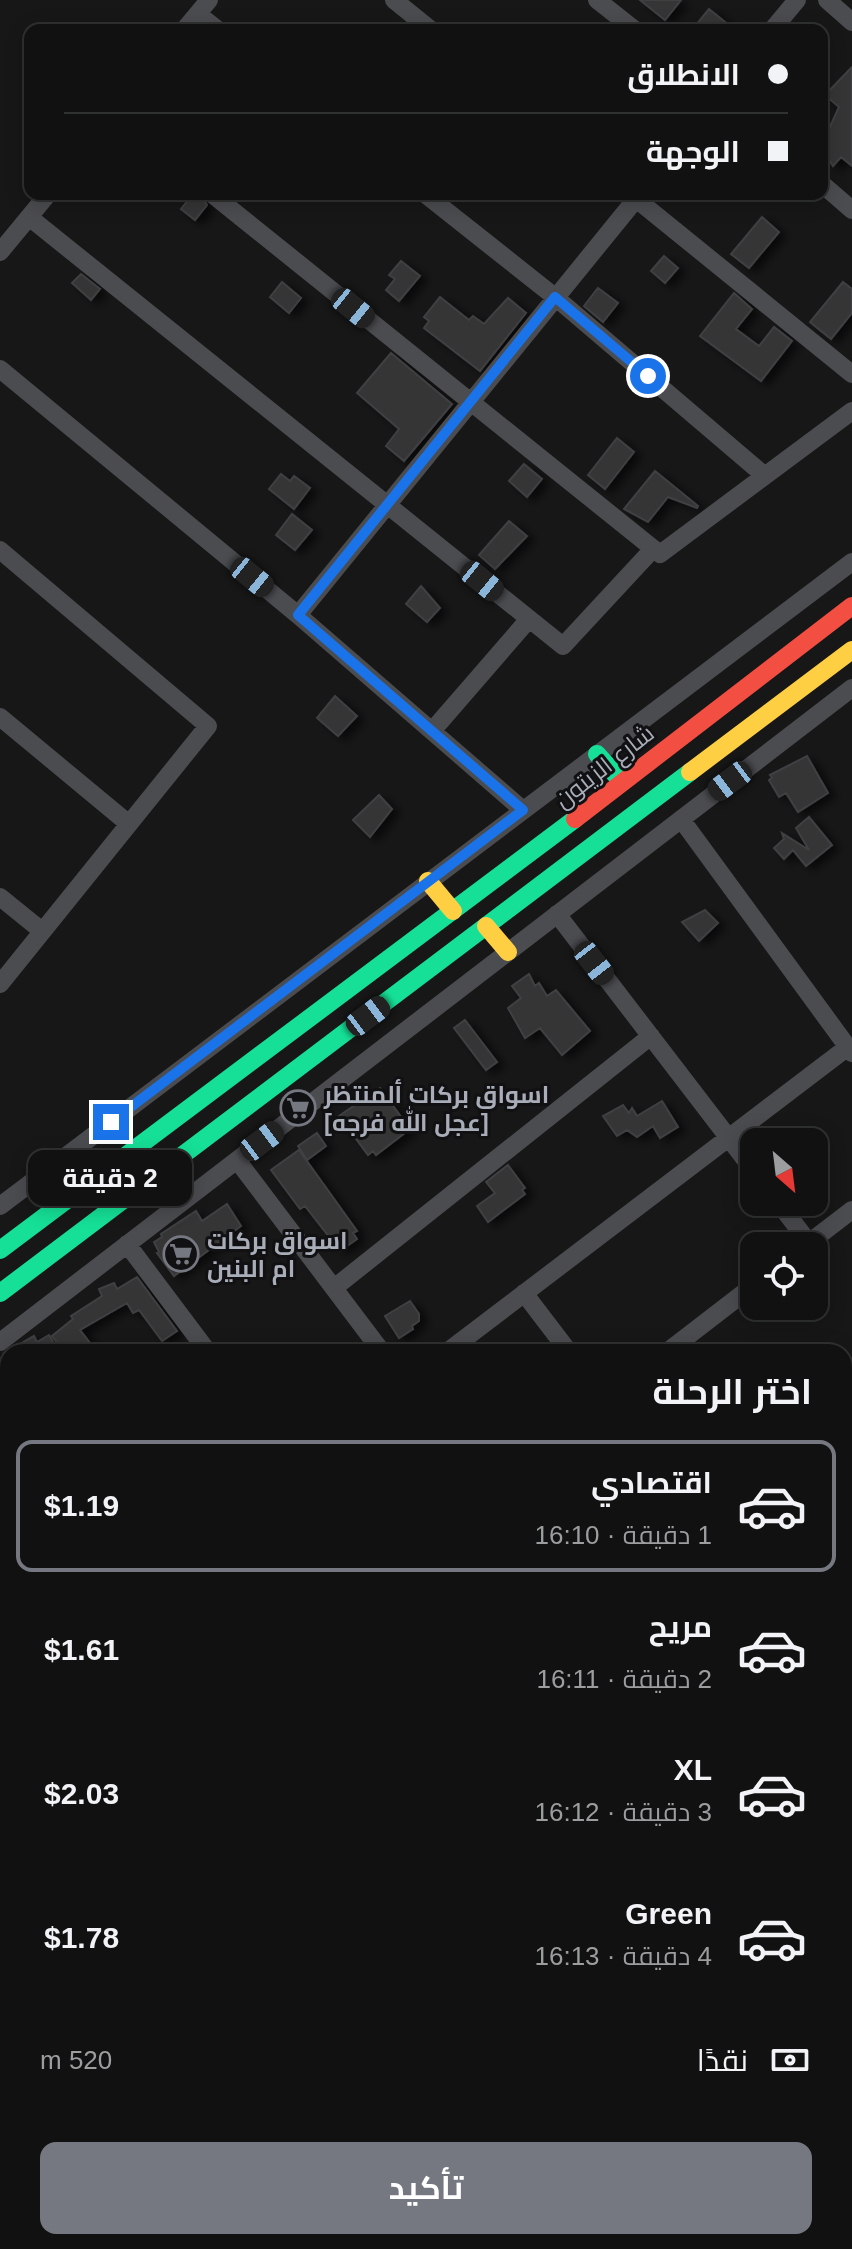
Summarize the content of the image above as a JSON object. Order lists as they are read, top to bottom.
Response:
{
  "streets": {
    "main road": ["شارع الزيتون"]
  },
  "places": {
    "supermarket": ["اسواق بركات ألمنتظر [عجل الله فرجه]", "اسواق بركات ام البنين"]
  },
  "north": "bottom right",
  "page": {
    "banner": ["الانطلاق", "الوجهة"],
    "bubble": "2 دقيقة",
    "heading": "اختر الرحلة",
    "list": [
      {
        "name": "اقتصادي",
        "note": "1 دقيقة · 16:10",
        "value": "$1.19"
      },
      {
        "name": "مريح",
        "note": "2 دقيقة · 16:11",
        "value": "$1.61"
      },
      {
        "name": "XL",
        "note": "3 دقيقة · 16:12",
        "value": "$2.03"
      },
      {
        "name": "Green",
        "note": "4 دقيقة · 16:13",
        "value": "$1.78"
      }
    ],
    "pay": ["نقدًا", "520 m"],
    "buttons": "تأكيد"
  }
}
